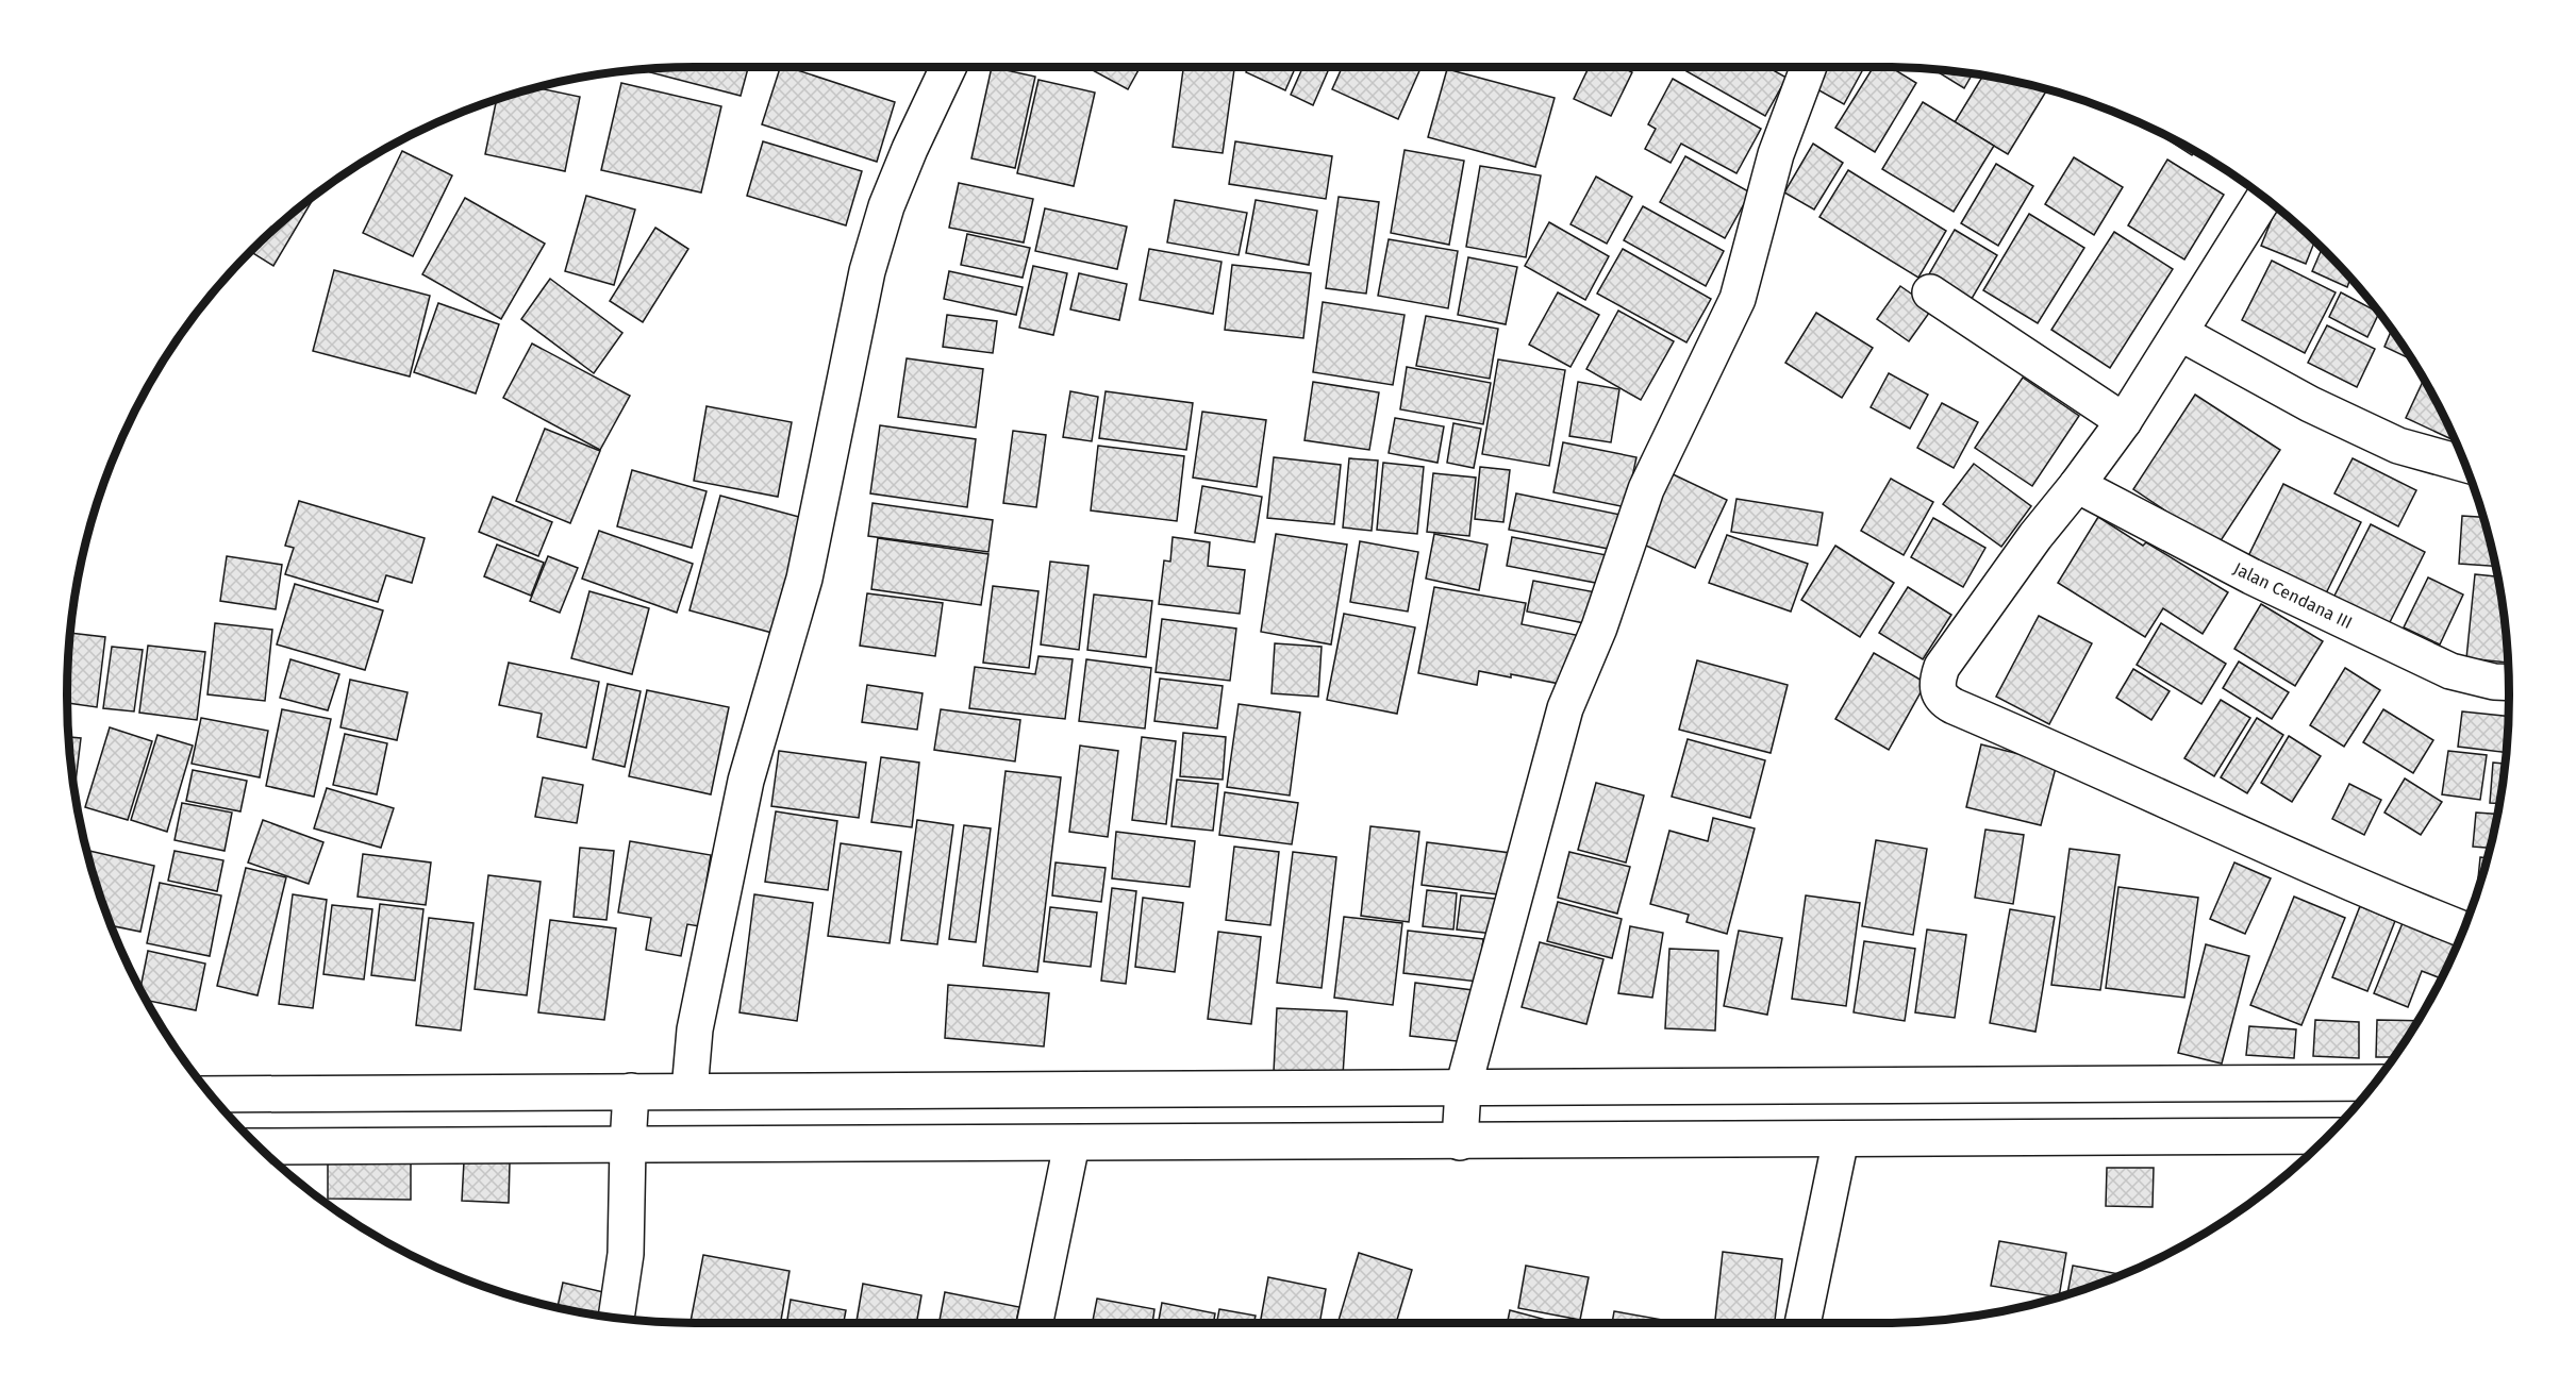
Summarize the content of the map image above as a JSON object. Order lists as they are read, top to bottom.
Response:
{
  "streets": {
    "street": ["Jalan Cendana III"]
  }
}
